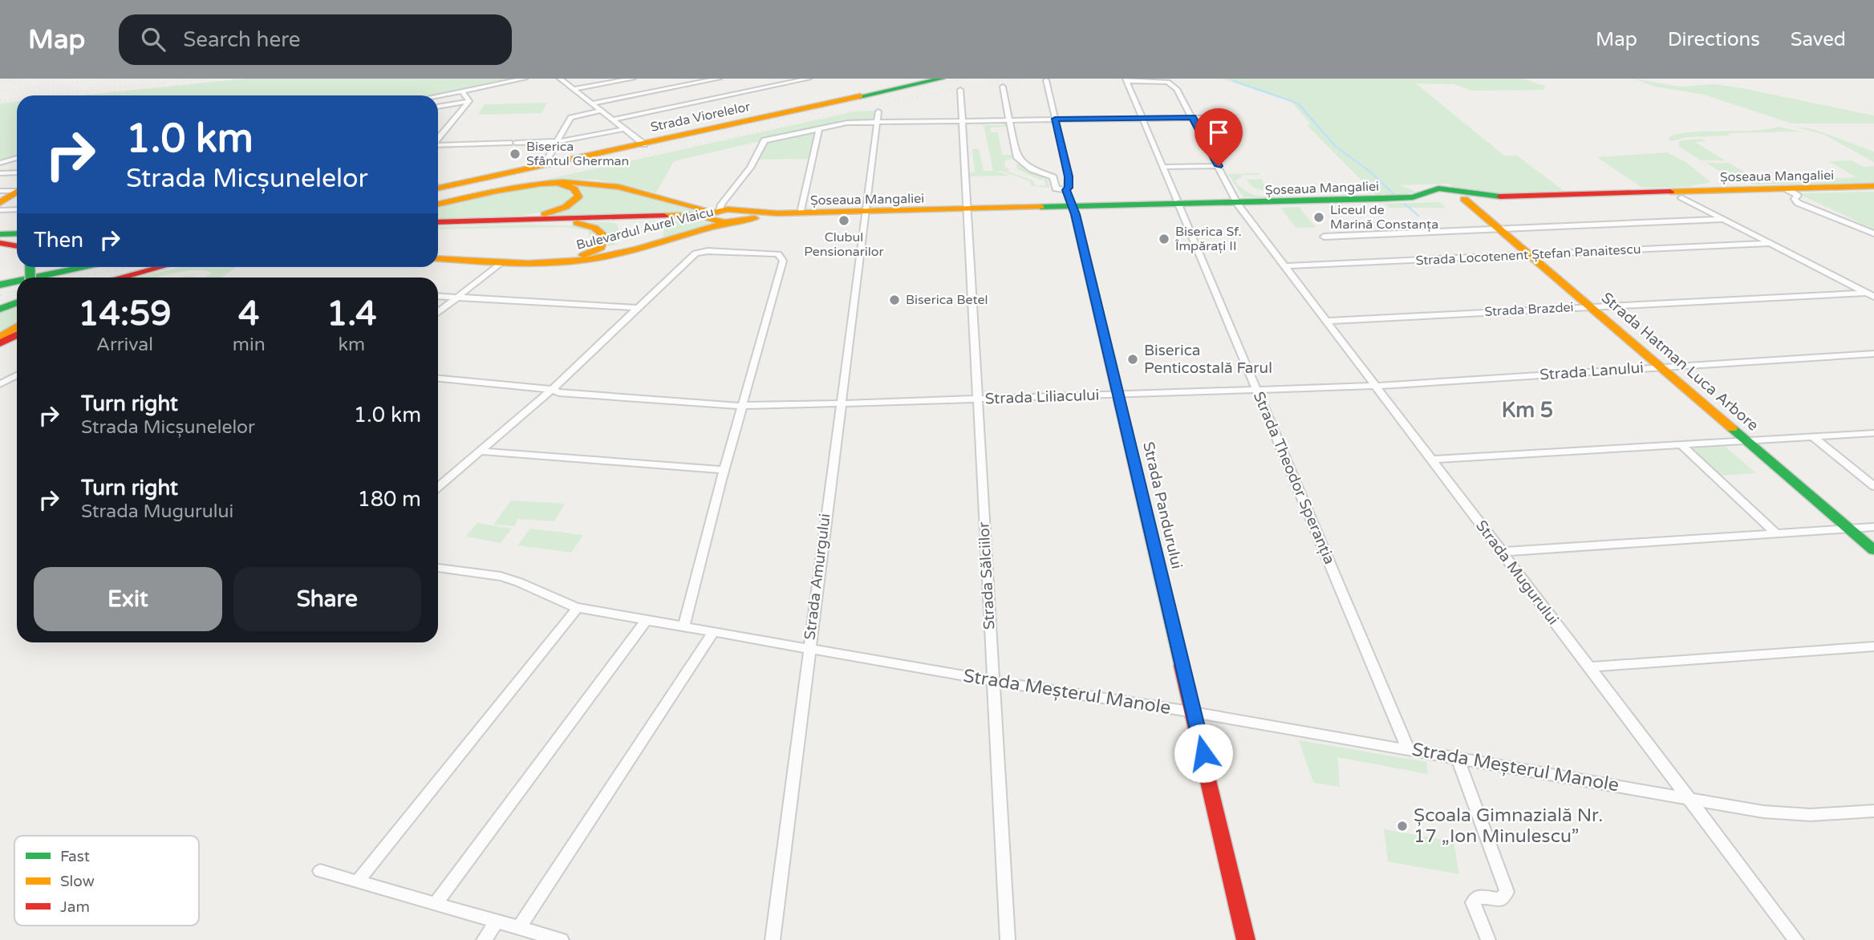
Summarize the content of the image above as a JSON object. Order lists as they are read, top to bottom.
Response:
{
  "streets": {
    "main road": [
      "Strada Viorelelor",
      "Șoseaua Mangaliei",
      "Bulevardul Aurel Vlaicu",
      "Strada Hatman Luca Arbore",
      "Strada Pandurului"
    ],
    "street": [
      "Strada Locotenent Ștefan Panaitescu",
      "Strada Brazdei",
      "Strada Lanului",
      "Strada Liliacului",
      "Strada Theodor Speranția",
      "Strada Mugurului",
      "Strada Sălciilor",
      "Strada Amurgului",
      "Strada Meșterul Manole"
    ]
  },
  "crossings": [
    ["Șoseaua Mangaliei", "Bulevardul Aurel Vlaicu"],
    ["Șoseaua Mangaliei", "Strada Hatman Luca Arbore"],
    ["Șoseaua Mangaliei", "Strada Theodor Speranția"],
    ["Șoseaua Mangaliei", "Strada Pandurului"],
    ["Șoseaua Mangaliei", "Strada Mugurului"],
    ["Șoseaua Mangaliei", "Strada Sălciilor"],
    ["Șoseaua Mangaliei", "Strada Amurgului"],
    ["Strada Locotenent Ștefan Panaitescu", "Strada Hatman Luca Arbore"],
    ["Strada Locotenent Ștefan Panaitescu", "Strada Mugurului"],
    ["Strada Brazdei", "Strada Hatman Luca Arbore"],
    ["Strada Brazdei", "Strada Mugurului"],
    ["Strada Hatman Luca Arbore", "Strada Lanului"],
    ["Strada Lanului", "Strada Liliacului"],
    ["Strada Lanului", "Strada Mugurului"],
    ["Strada Liliacului", "Strada Theodor Speranția"],
    ["Strada Liliacului", "Strada Pandurului"],
    ["Strada Liliacului", "Strada Mugurului"],
    ["Strada Liliacului", "Strada Sălciilor"],
    ["Strada Liliacului", "Strada Amurgului"],
    ["Strada Theodor Speranția", "Strada Mugurului"],
    ["Strada Theodor Speranția", "Strada Meșterul Manole"],
    ["Strada Pandurului", "Strada Meșterul Manole"],
    ["Strada Mugurului", "Strada Meșterul Manole"],
    ["Strada Sălciilor", "Strada Meșterul Manole"],
    ["Strada Amurgului", "Strada Meșterul Manole"]
  ],
  "districts": ["Km 5"],
  "places": [
    "Biserica Sfântul Gherman",
    "Liceul de Marină Constanța",
    "Clubul Pensionarilor",
    "Biserica Sf. Împărați II",
    "Biserica Betel",
    "Biserica Penticostală Farul",
    "Școala Gimnazială Nr. 17 „Ion Minulescu”"
  ],
  "legend": ["Fast", "Slow", "Jam"],
  "page": {
    "header": "Map",
    "search": "Search here",
    "nav": ["Map", "Directions", "Saved"],
    "turn": ["1.0 km", "Strada Micșunelelor"],
    "then": "Then",
    "eta": [
      "14:59",
      "Arrival",
      "4",
      "min",
      "1.4",
      "km"
    ],
    "list": [
      {
        "name": "Turn right",
        "note": "Strada Micșunelelor",
        "value": "1.0 km"
      },
      {
        "name": "Turn right",
        "note": "Strada Mugurului",
        "value": "180 m"
      }
    ],
    "buttons": ["Exit", "Share"]
  }
}
